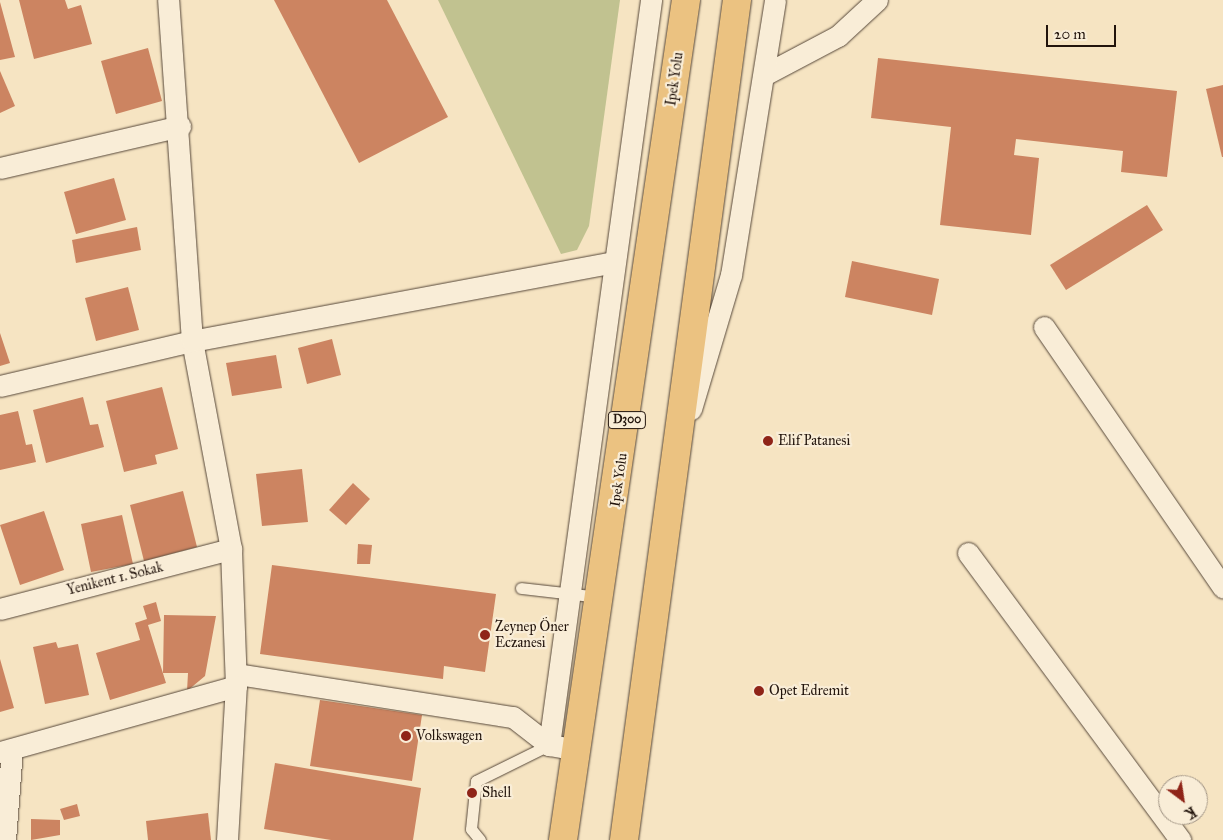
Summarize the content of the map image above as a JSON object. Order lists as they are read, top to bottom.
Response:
{
  "streets": {
    "highway": ["Ipek Yolu", "D300"],
    "street": ["Yenikent 1. Sokak"]
  },
  "places": [
    "Elif Patanesi",
    "Zeynep Öner Eczanesi",
    "Opet Edremit",
    "Volkswagen",
    "Shell"
  ],
  "scale_bar": "20 m",
  "north": "bottom right"
}
